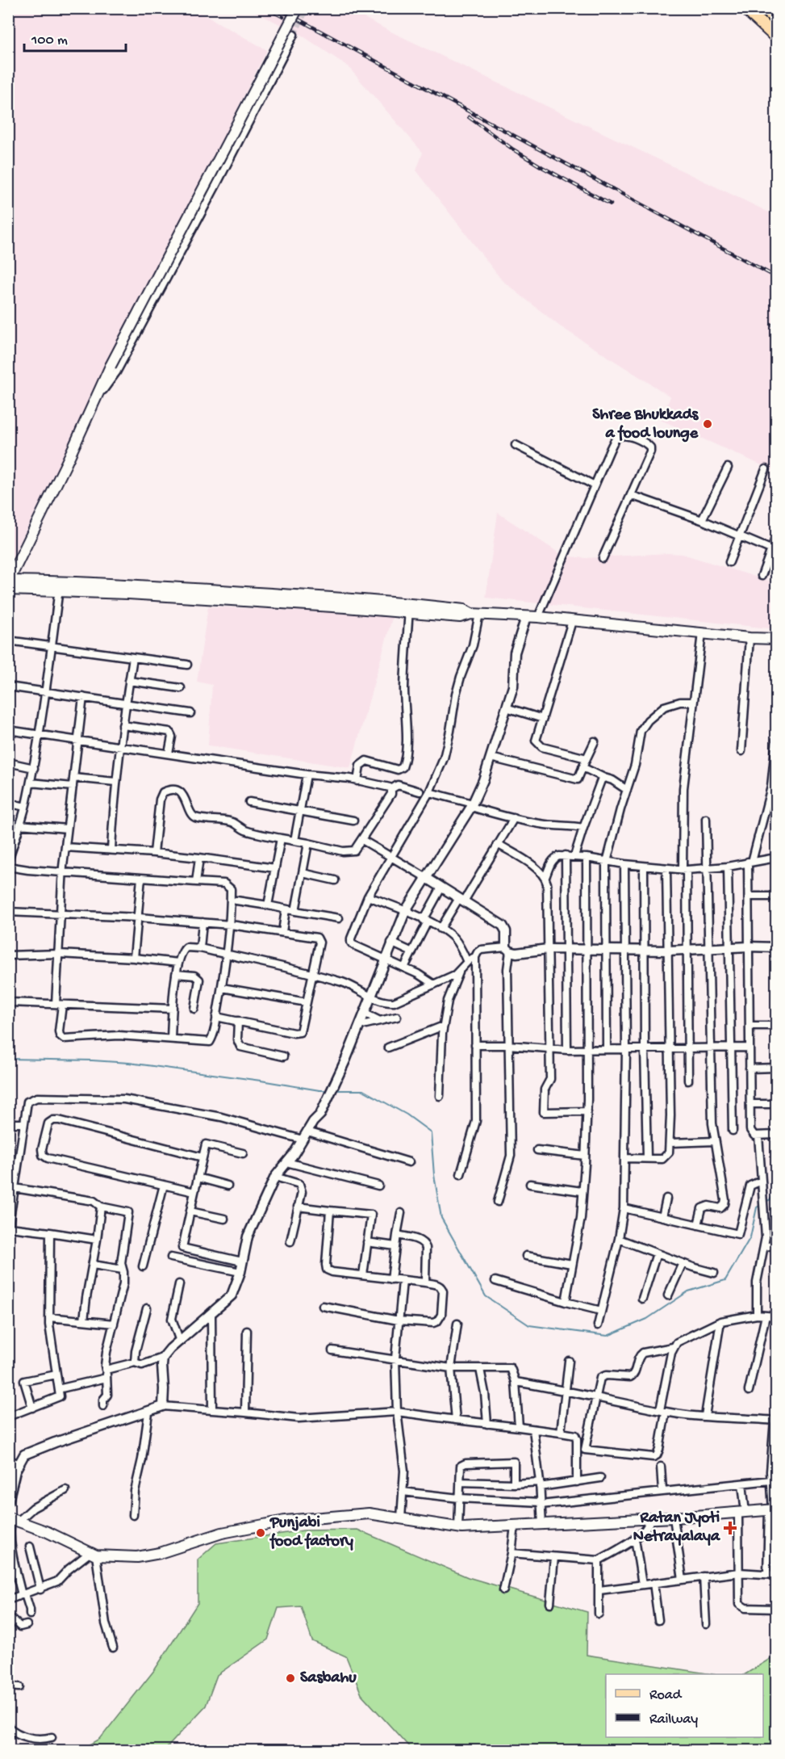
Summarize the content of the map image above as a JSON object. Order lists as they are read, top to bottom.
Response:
{
  "places": {
    "other": ["Shree Bhukkads a food lounge", "Punjabi food factory", "Sasbahu"],
    "health": ["Ratan Jyoti Netrayalaya"]
  },
  "legend": ["Road", "Railway"],
  "scale_bar": "100 m"
}
